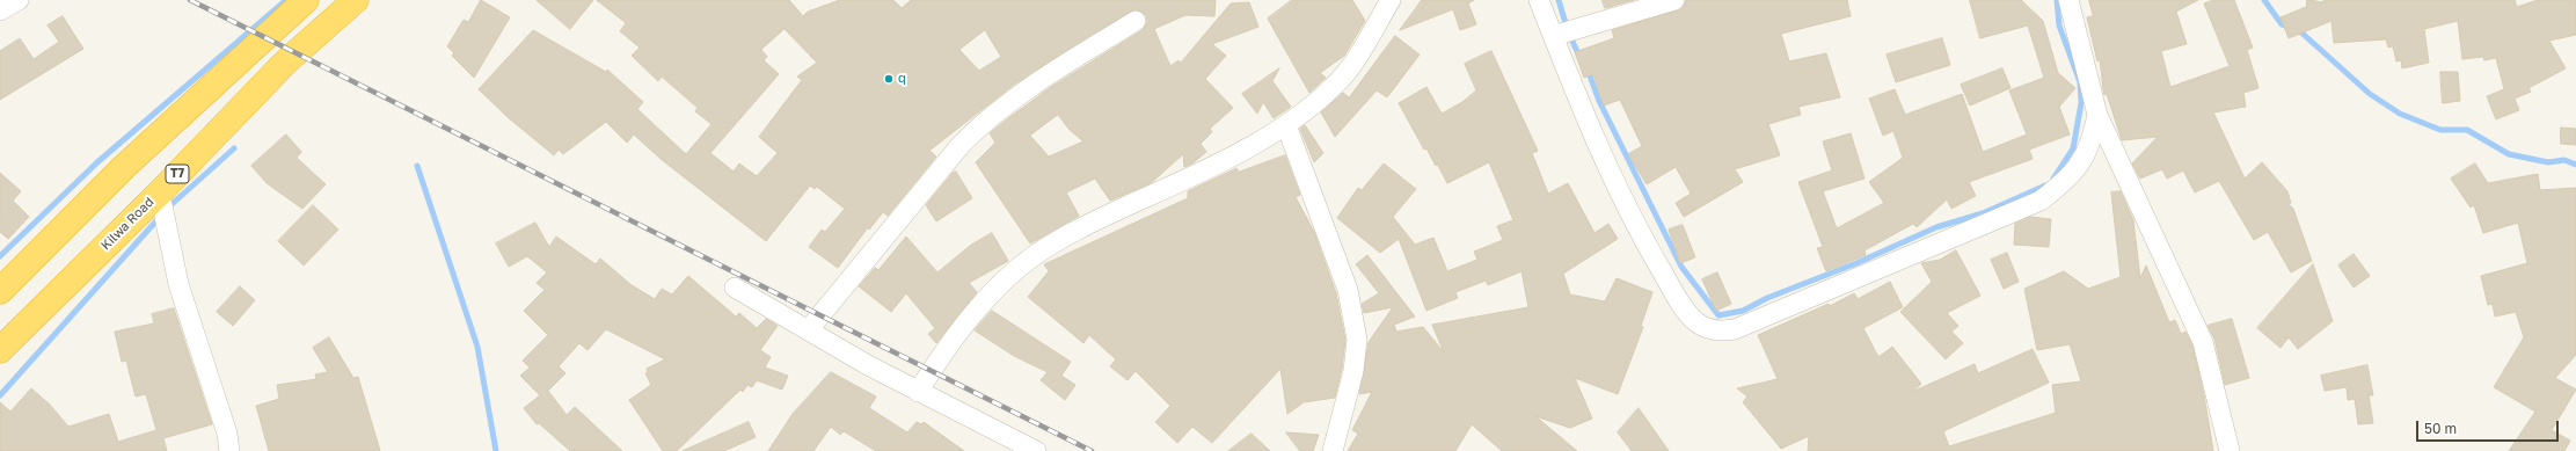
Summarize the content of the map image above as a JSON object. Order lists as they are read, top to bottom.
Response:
{
  "streets": {
    "highway": ["T7", "Kilwa Road"]
  },
  "places": ["q"],
  "scale_bar": "50 m"
}
